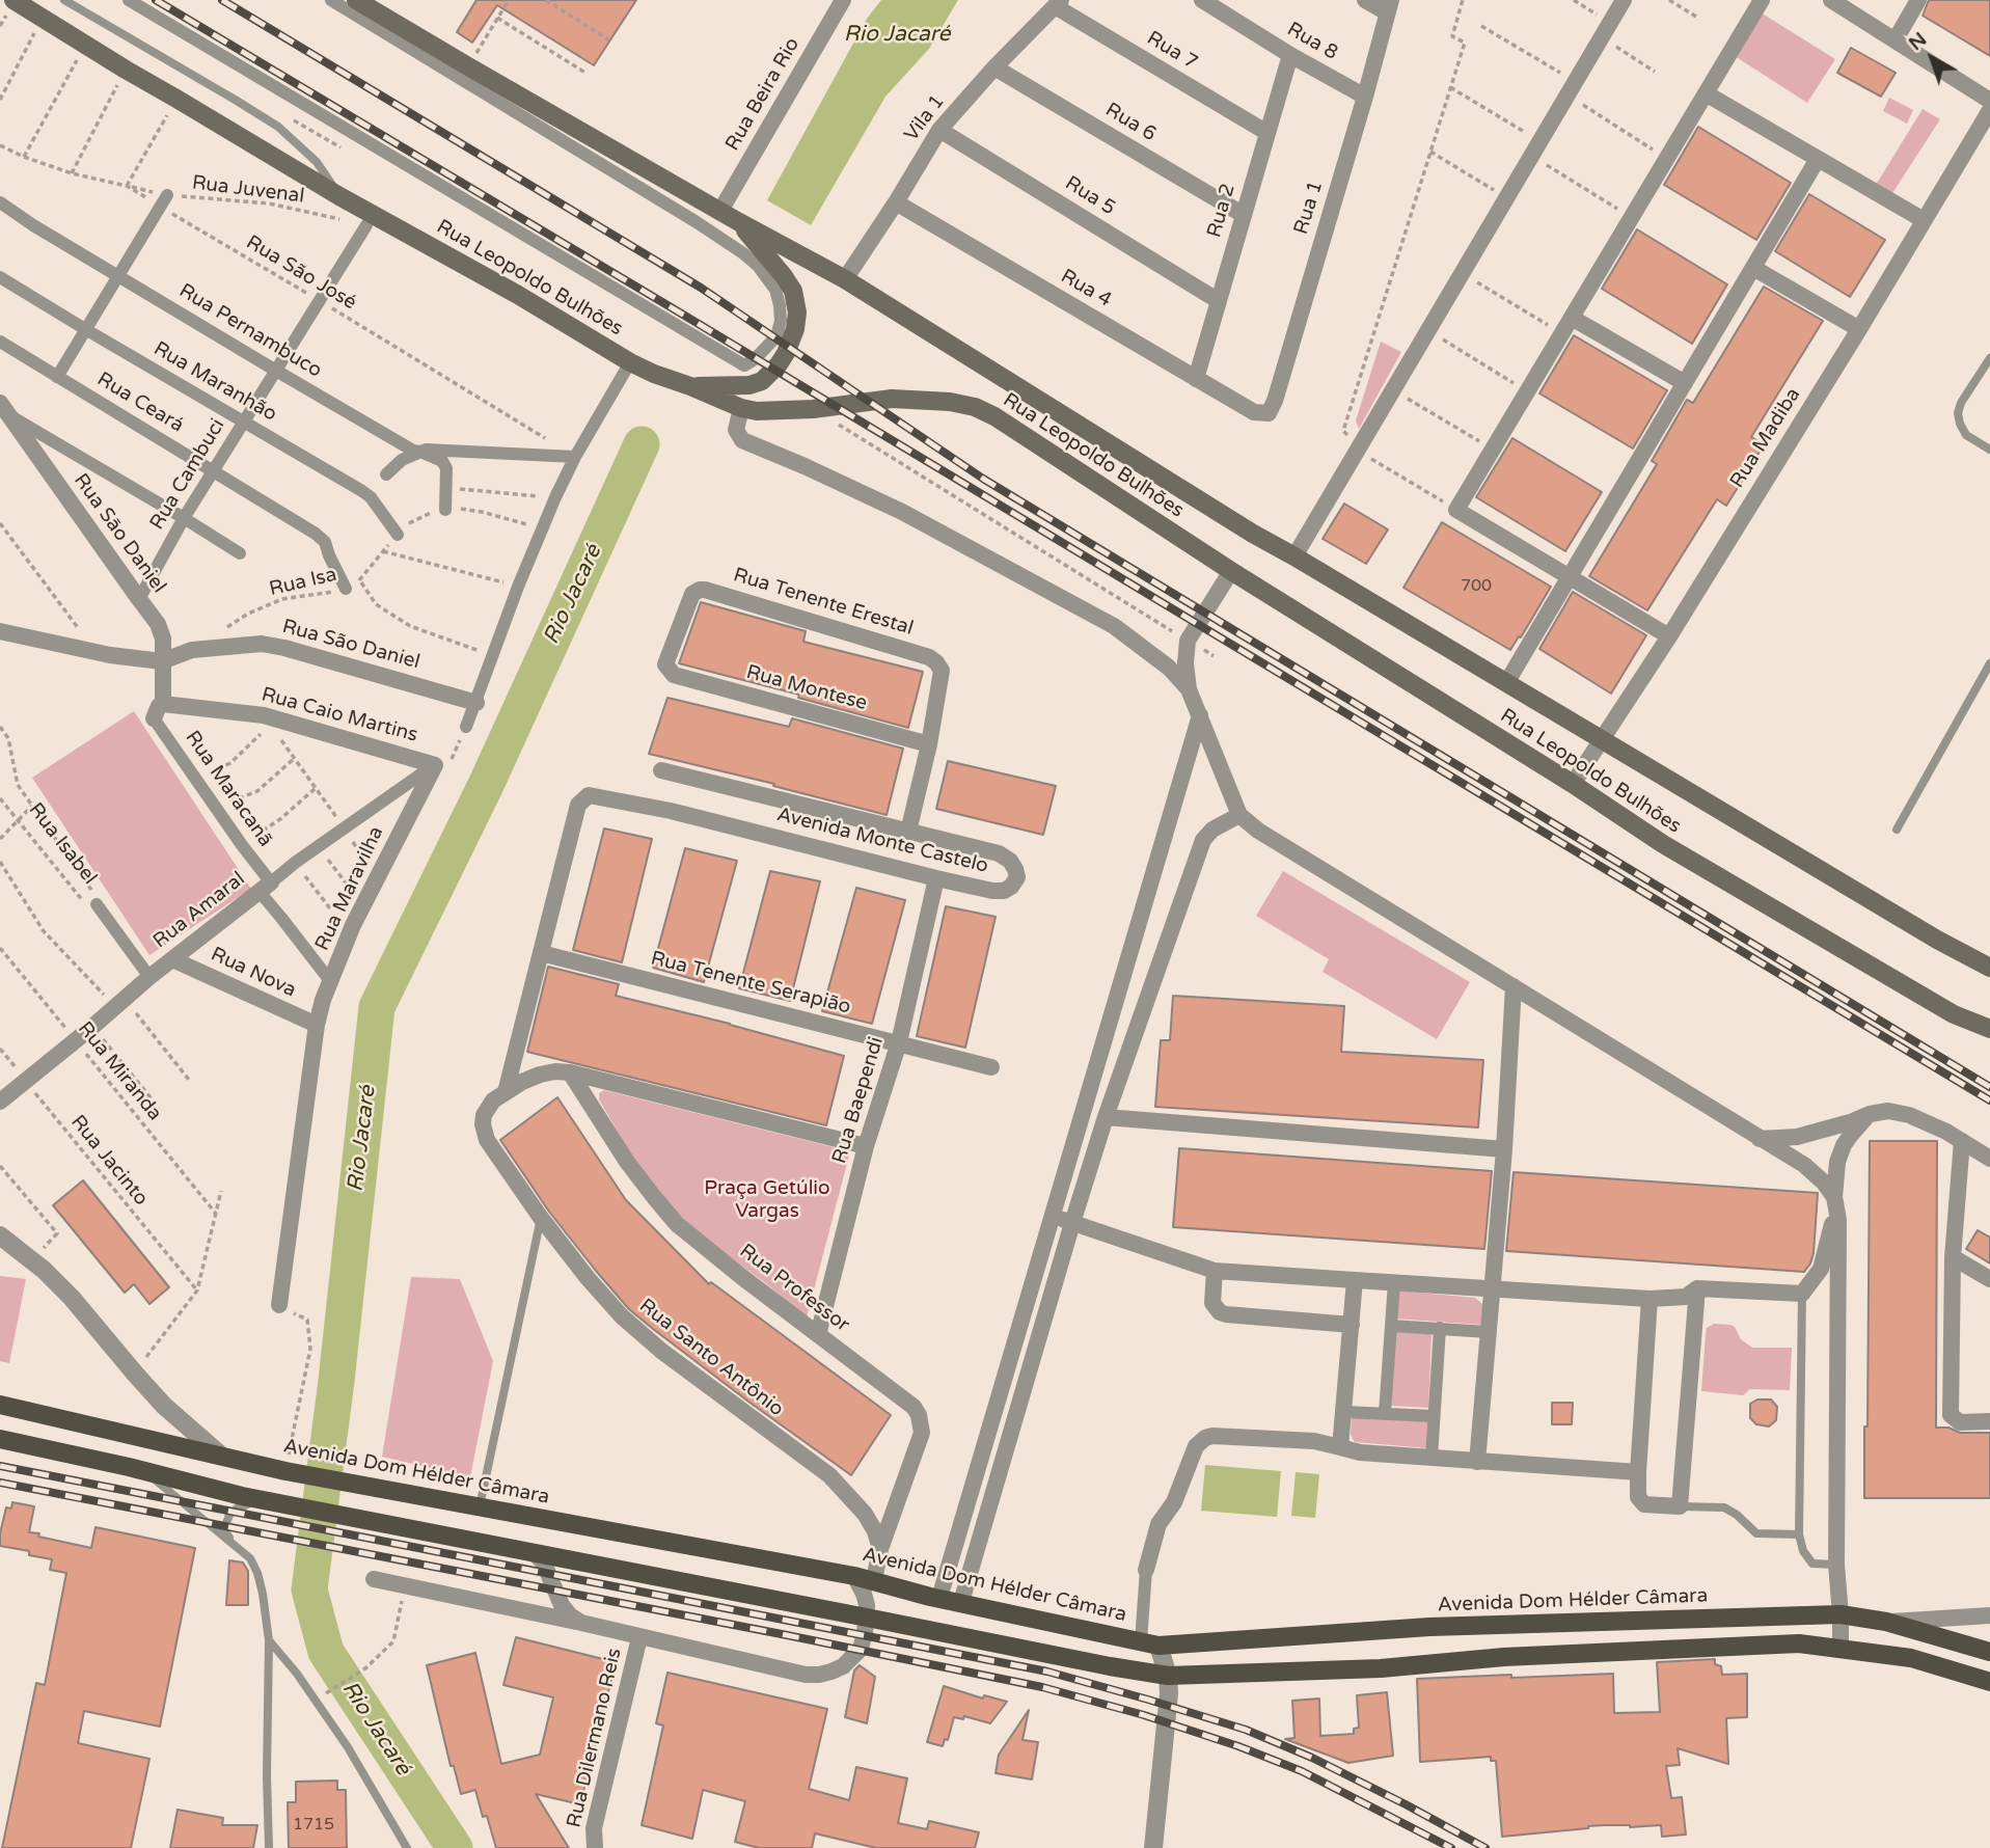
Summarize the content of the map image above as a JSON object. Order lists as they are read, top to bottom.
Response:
{
  "streets": {
    "main road": ["Rua Leopoldo Bulhões", "Avenida Dom Hélder Câmara"],
    "street": [
      "Rua 8",
      "Rua 7",
      "Rua Beira Rio",
      "Vila 1",
      "Rua 6",
      "Rua 5",
      "Rua 1",
      "Rua 2",
      "Rua 4",
      "Rua Pernambuco",
      "Rua Maranhão",
      "Rua Ceará",
      "Rua Madiba",
      "Rua Cambuci",
      "Rua Sāo Daniel",
      "Rua Tenente Erestal",
      "Rua São Daniel",
      "Rua Montese",
      "Rua Caio Martins",
      "Rua Maracanã",
      "Avenida Monte Castelo",
      "Rua Isabel",
      "Rua Maravilha",
      "Rua Amaral",
      "Rua Nova",
      "Rua Tenente Serapião",
      "Rua Baependi",
      "Rua Professor",
      "Rua Santo Antônio",
      "Rua Dilermano Reis"
    ],
    "path": [
      "Rua Juvenal",
      "Rua São José",
      "Rua Isa",
      "Rua Miranda",
      "Rua Jacinto"
    ]
  },
  "crossings": [
    ["Rua 8", "Rua 1"],
    ["Rua 8", "Rua 2"],
    ["Rua 7", "Vila 1"],
    ["Rua 7", "Rua 2"],
    ["Rua Beira Rio", "Rua Leopoldo Bulhões"],
    ["Vila 1", "Rua 6"],
    ["Vila 1", "Rua 5"],
    ["Vila 1", "Rua Leopoldo Bulhões"],
    ["Vila 1", "Rua 4"],
    ["Rua 6", "Rua 2"],
    ["Rua Juvenal", "Rua São José"],
    ["Rua Juvenal", "Rua Cambuci"],
    ["Rua 5", "Rua 2"],
    ["Rua 1", "Rua 4"],
    ["Rua 2", "Rua 4"],
    ["Rua São José", "Rua Cambuci"],
    ["Rua Leopoldo Bulhões", "Rua Madiba"],
    ["Rua Pernambuco", "Rua Cambuci"],
    ["Rua Pernambuco", "Rua Isa"],
    ["Rua Maranhão", "Rua Cambuci"],
    ["Rua Maranhão", "Rua Isa"],
    ["Rua Ceará", "Rua Cambuci"],
    ["Rua Ceará", "Rua Isa"],
    ["Rua Cambuci", "Rua Sāo Daniel"],
    ["Rua Sāo Daniel", "Rua São Daniel"],
    ["Rua Sāo Daniel", "Rua Caio Martins"],
    ["Rua Sāo Daniel", "Rua Maracanã"],
    ["Rua Tenente Erestal", "Rua Montese"],
    ["Rua Caio Martins", "Rua Maracanã"],
    ["Rua Caio Martins", "Rua Maravilha"],
    ["Rua Caio Martins", "Rua Amaral"],
    ["Rua Maracanã", "Rua Maravilha"],
    ["Rua Maracanã", "Rua Amaral"],
    ["Avenida Monte Castelo", "Rua Baependi"],
    ["Avenida Monte Castelo", "Rua Santo Antônio"],
    ["Rua Isabel", "Rua Amaral"],
    ["Rua Maravilha", "Rua Amaral"],
    ["Rua Maravilha", "Rua Nova"],
    ["Rua Amaral", "Rua Nova"],
    ["Rua Amaral", "Rua Miranda"],
    ["Rua Amaral", "Rua Jacinto"],
    ["Rua Tenente Serapião", "Rua Baependi"],
    ["Rua Tenente Serapião", "Rua Santo Antônio"],
    ["Rua Baependi", "Rua Professor"],
    ["Rua Professor", "Rua Santo Antônio"]
  ],
  "water": ["Rio Jacaré"],
  "parks": ["Praça Getúlio Vargas"],
  "house_numbers": ["700", "1715"],
  "north": "top left"
}
